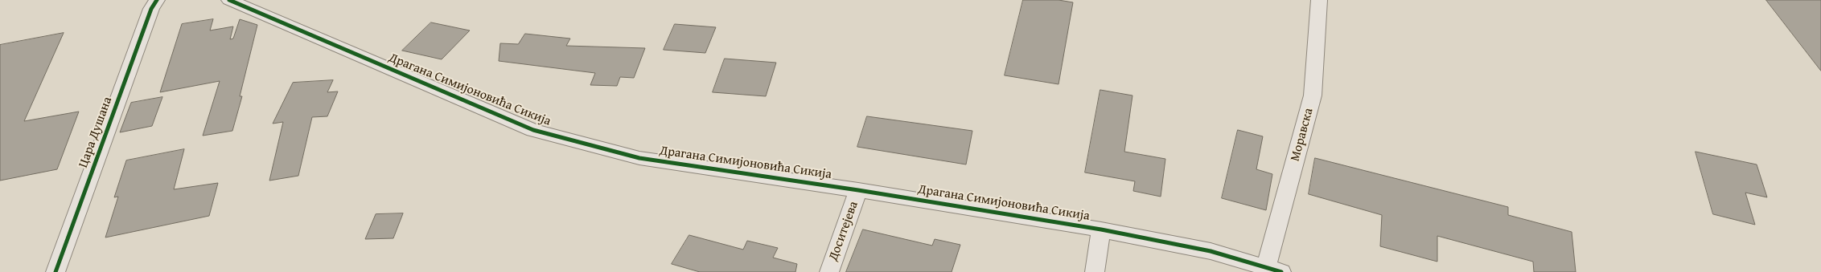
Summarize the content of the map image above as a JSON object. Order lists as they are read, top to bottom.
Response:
{
  "streets": {
    "street": [
      "Драгана Симијоновића Сикија",
      "Цара Душана",
      "Моравска",
      "Доситејева"
    ]
  },
  "crossings": [
    ["Драгана Симијоновића Сикија", "Моравска"],
    ["Драгана Симијоновића Сикија", "Доситејева"]
  ]
}
